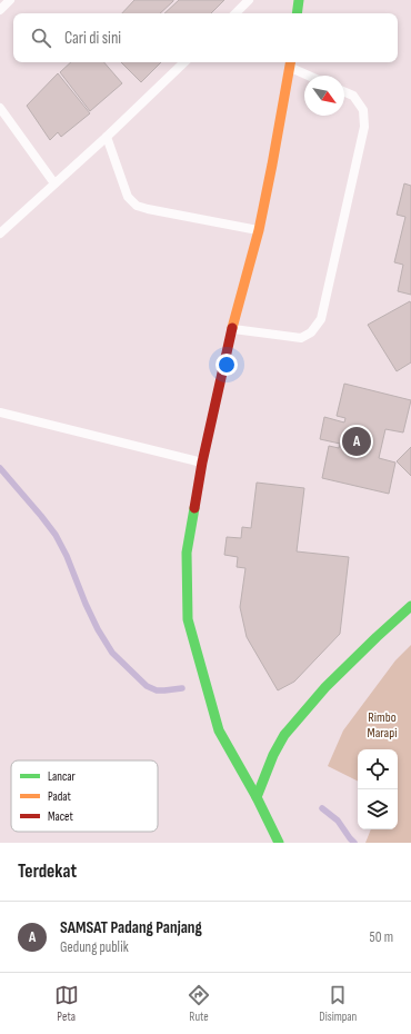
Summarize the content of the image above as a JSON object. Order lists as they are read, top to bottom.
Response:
{
  "parks": ["Rimbo Marapi"],
  "legend": ["Lancar", "Padat", "Macet"],
  "north": "bottom right",
  "page": {
    "search": "Cari di sini",
    "pins": "A",
    "heading": "Terdekat",
    "list": [
      {
        "mark": "A",
        "name": "SAMSAT Padang Panjang",
        "note": "Gedung publik",
        "value": "50 m"
      }
    ],
    "nav": ["Peta", "Rute", "Disimpan"]
  }
}
